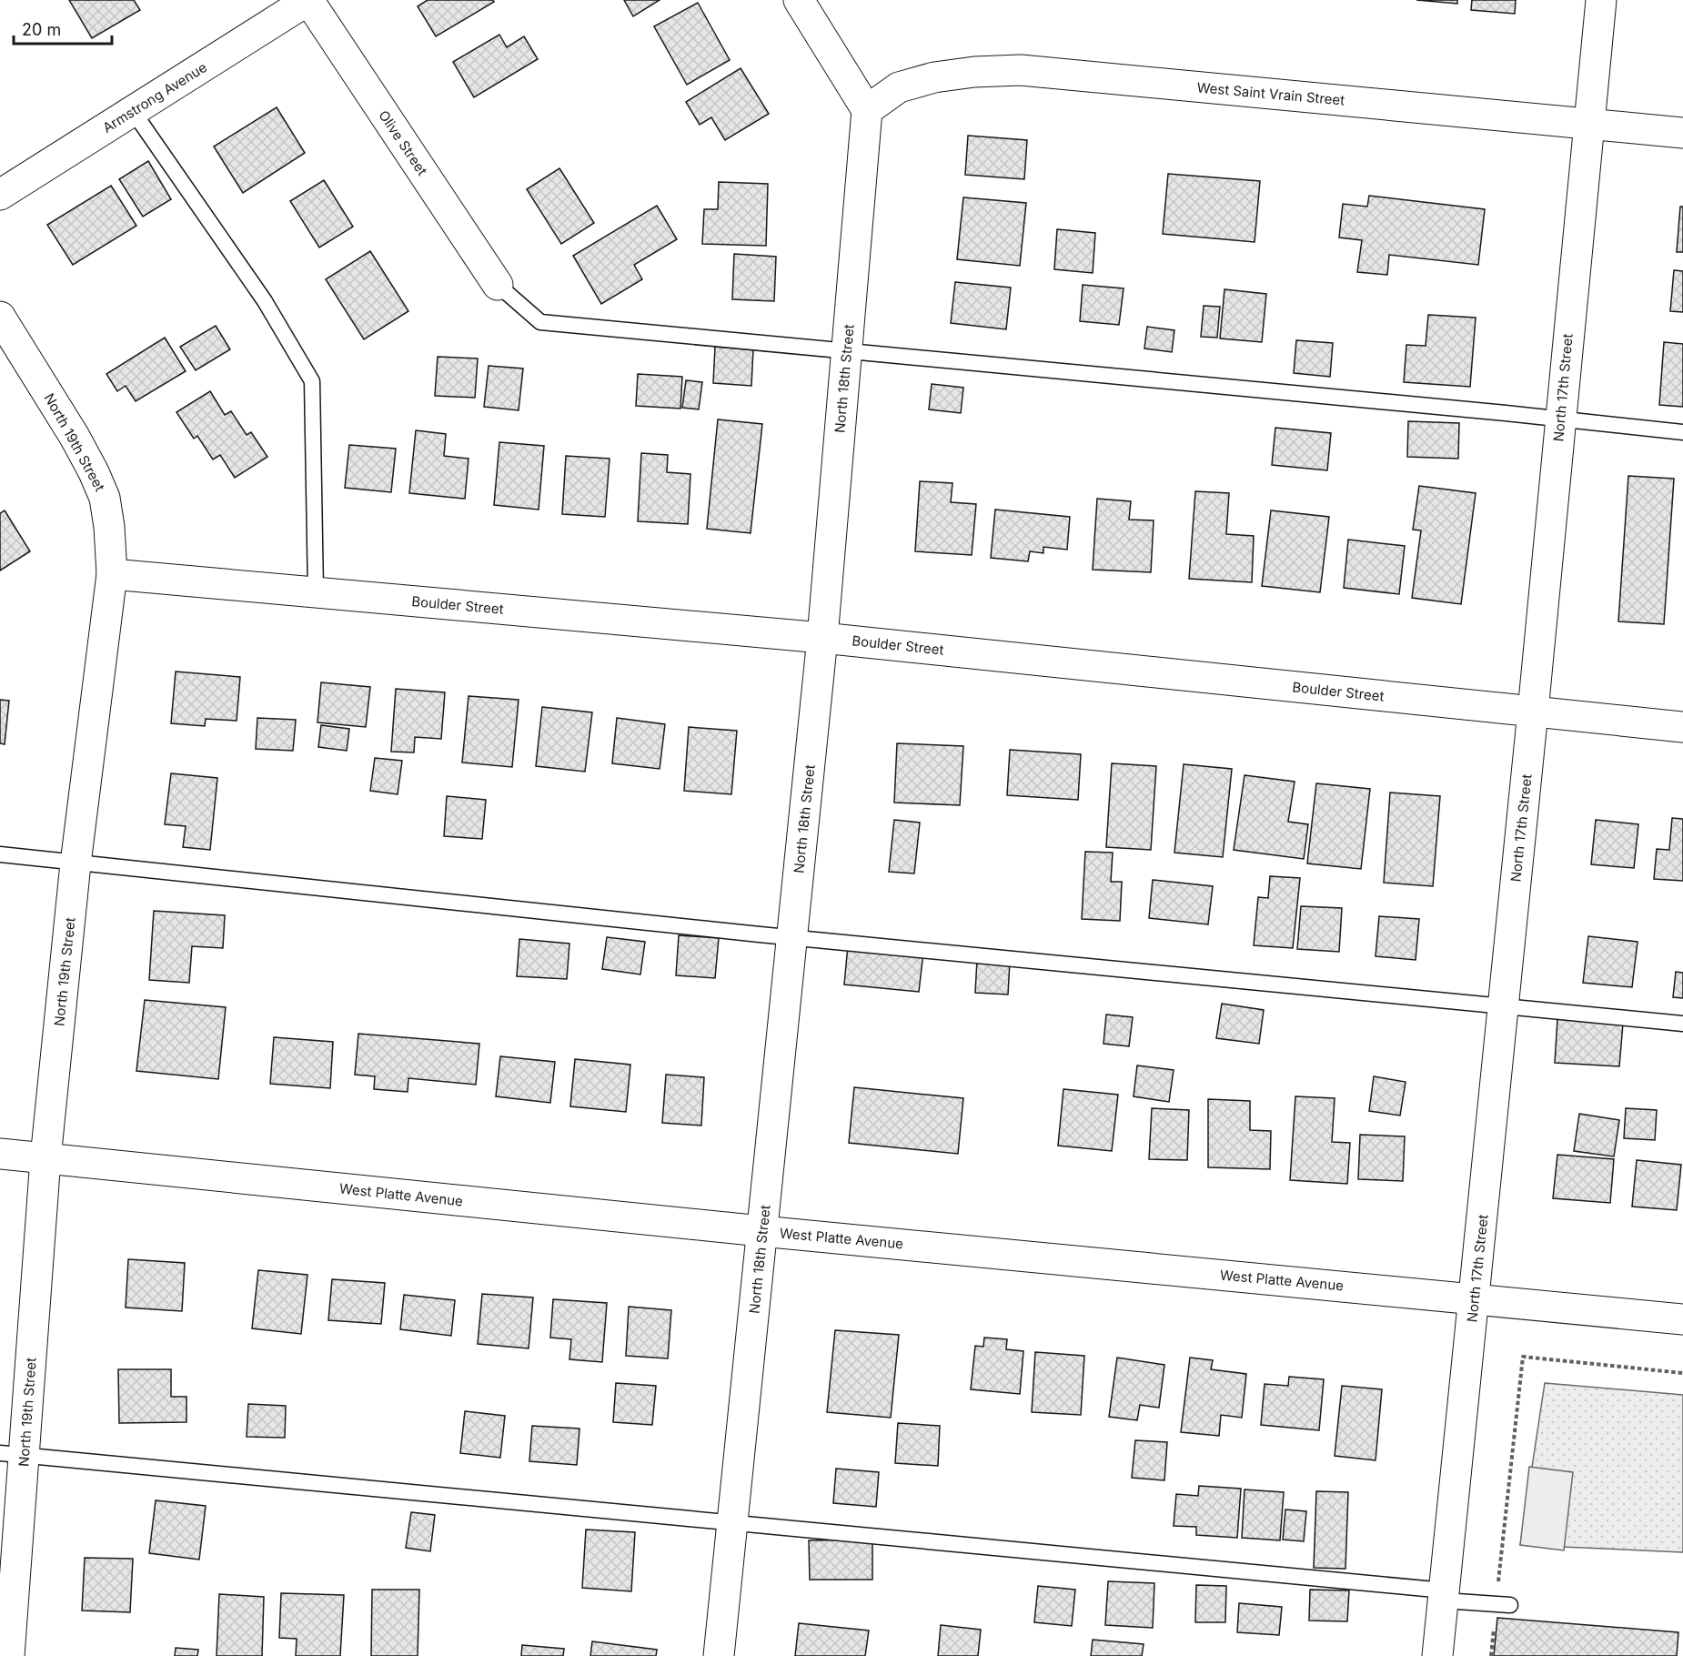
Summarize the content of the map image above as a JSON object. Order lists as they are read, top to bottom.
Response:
{
  "streets": {
    "street": [
      "West Saint Vrain Street",
      "Armstrong Avenue",
      "Olive Street",
      "North 18th Street",
      "North 17th Street",
      "North 19th Street",
      "Boulder Street",
      "West Platte Avenue"
    ]
  },
  "crossings": [
    ["West Saint Vrain Street", "North 18th Street"],
    ["West Saint Vrain Street", "North 17th Street"],
    ["Armstrong Avenue", "Olive Street"],
    ["North 18th Street", "Boulder Street"],
    ["North 18th Street", "West Platte Avenue"],
    ["North 17th Street", "Boulder Street"],
    ["North 17th Street", "West Platte Avenue"],
    ["North 19th Street", "Boulder Street"],
    ["North 19th Street", "West Platte Avenue"]
  ],
  "scale_bar": "20 m"
}
